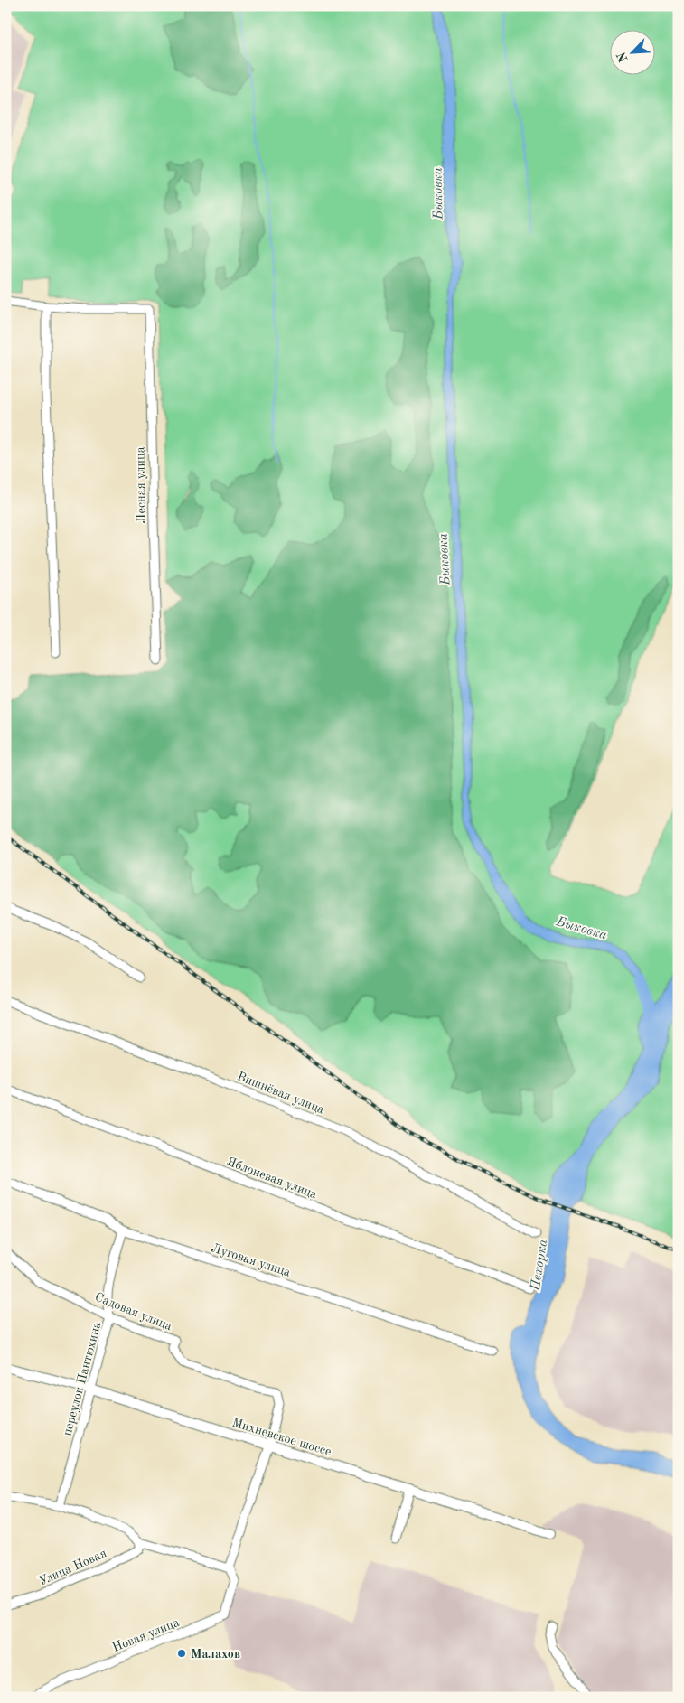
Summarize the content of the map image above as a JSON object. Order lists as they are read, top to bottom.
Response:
{
  "streets": {
    "street": [
      "Лесная улица",
      "Вишнёвая улица",
      "Яблоневая улица",
      "Луговая улица",
      "Садовая улица",
      "переулок Пантюхина",
      "Михневское шоссе",
      "Улица Новая",
      "Новая улица"
    ]
  },
  "crossings": [
    ["Луговая улица", "переулок Пантюхина"],
    ["Садовая улица", "переулок Пантюхина"],
    ["Садовая улица", "Михневское шоссе"],
    ["переулок Пантюхина", "Михневское шоссе"]
  ],
  "water": ["Быковка", "Пехорка"],
  "places": ["Малахов"],
  "north": "bottom left"
}
